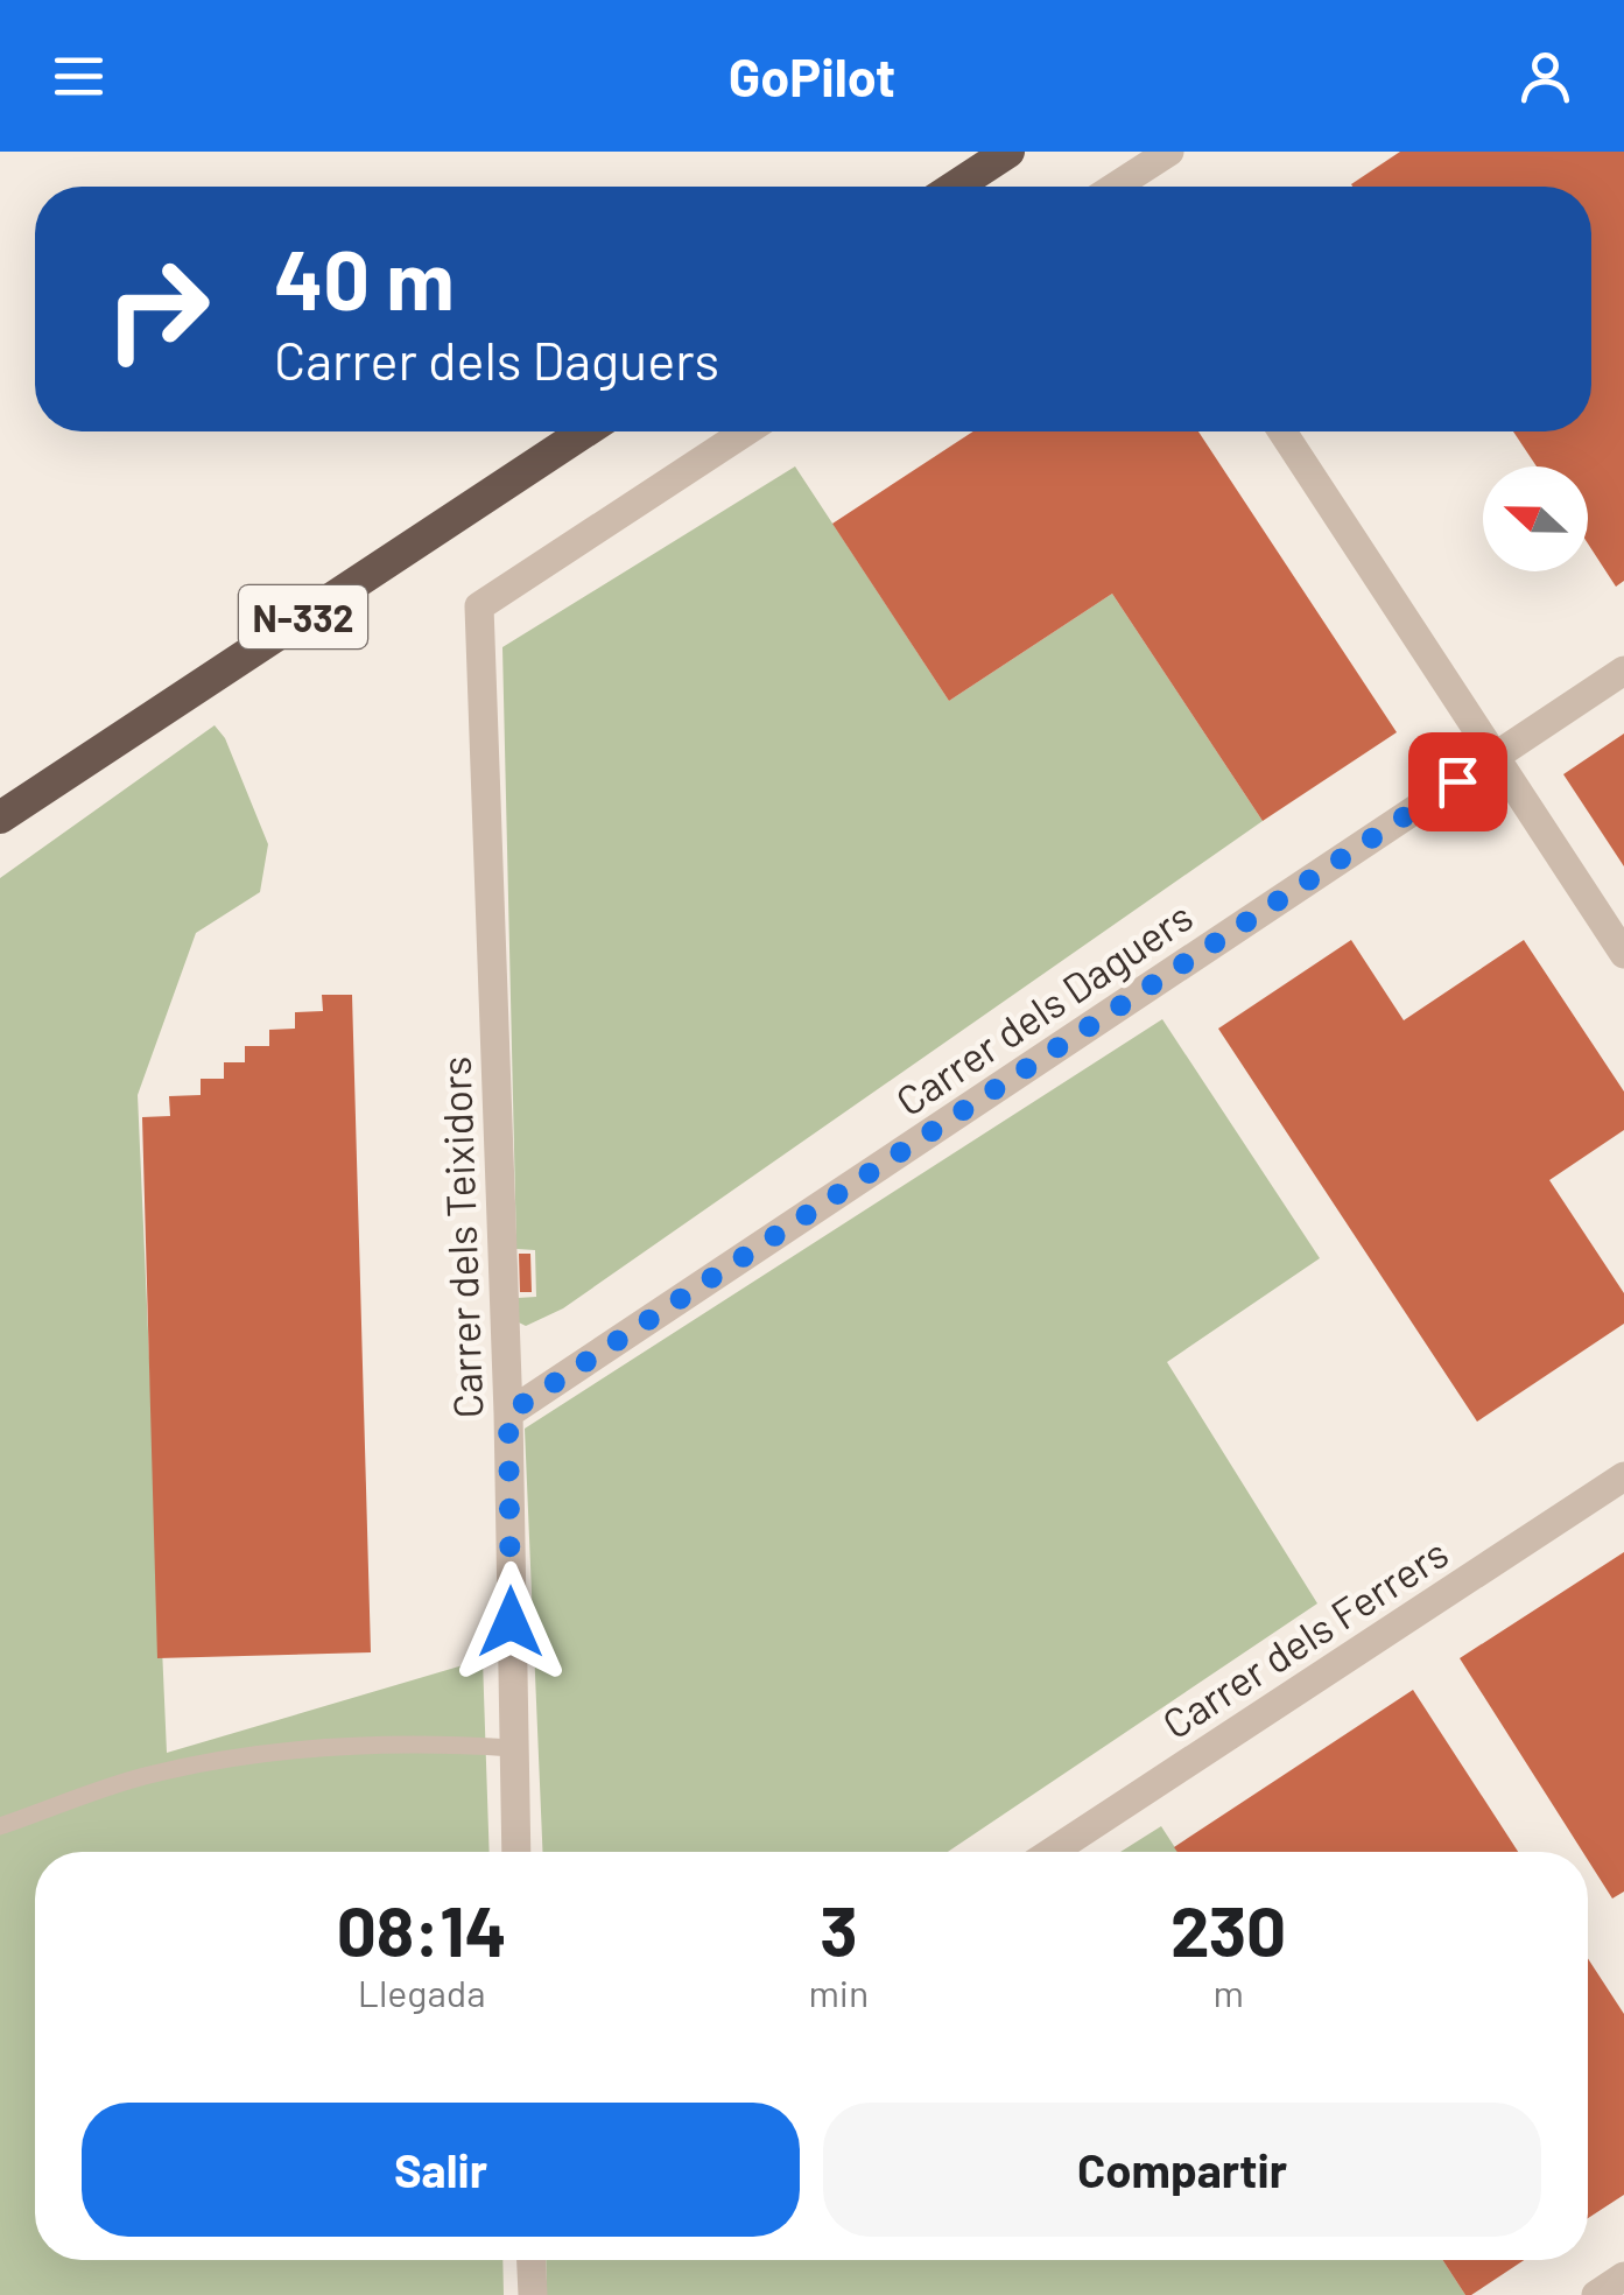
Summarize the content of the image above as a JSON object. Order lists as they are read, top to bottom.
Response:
{
  "streets": {
    "highway": ["N-332"],
    "street": ["Carrer dels Daguers", "Carrer dels Teixidors", "Carrer dels Ferrers"]
  },
  "crossings": [
    ["Carrer dels Daguers", "Carrer dels Teixidors"]
  ],
  "north": "left",
  "page": {
    "header": "GoPilot",
    "turn": ["40 m", "Carrer dels Daguers"],
    "eta": [
      "08:14",
      "Llegada",
      "3",
      "min",
      "230",
      "m"
    ],
    "buttons": ["Salir", "Compartir"]
  }
}
